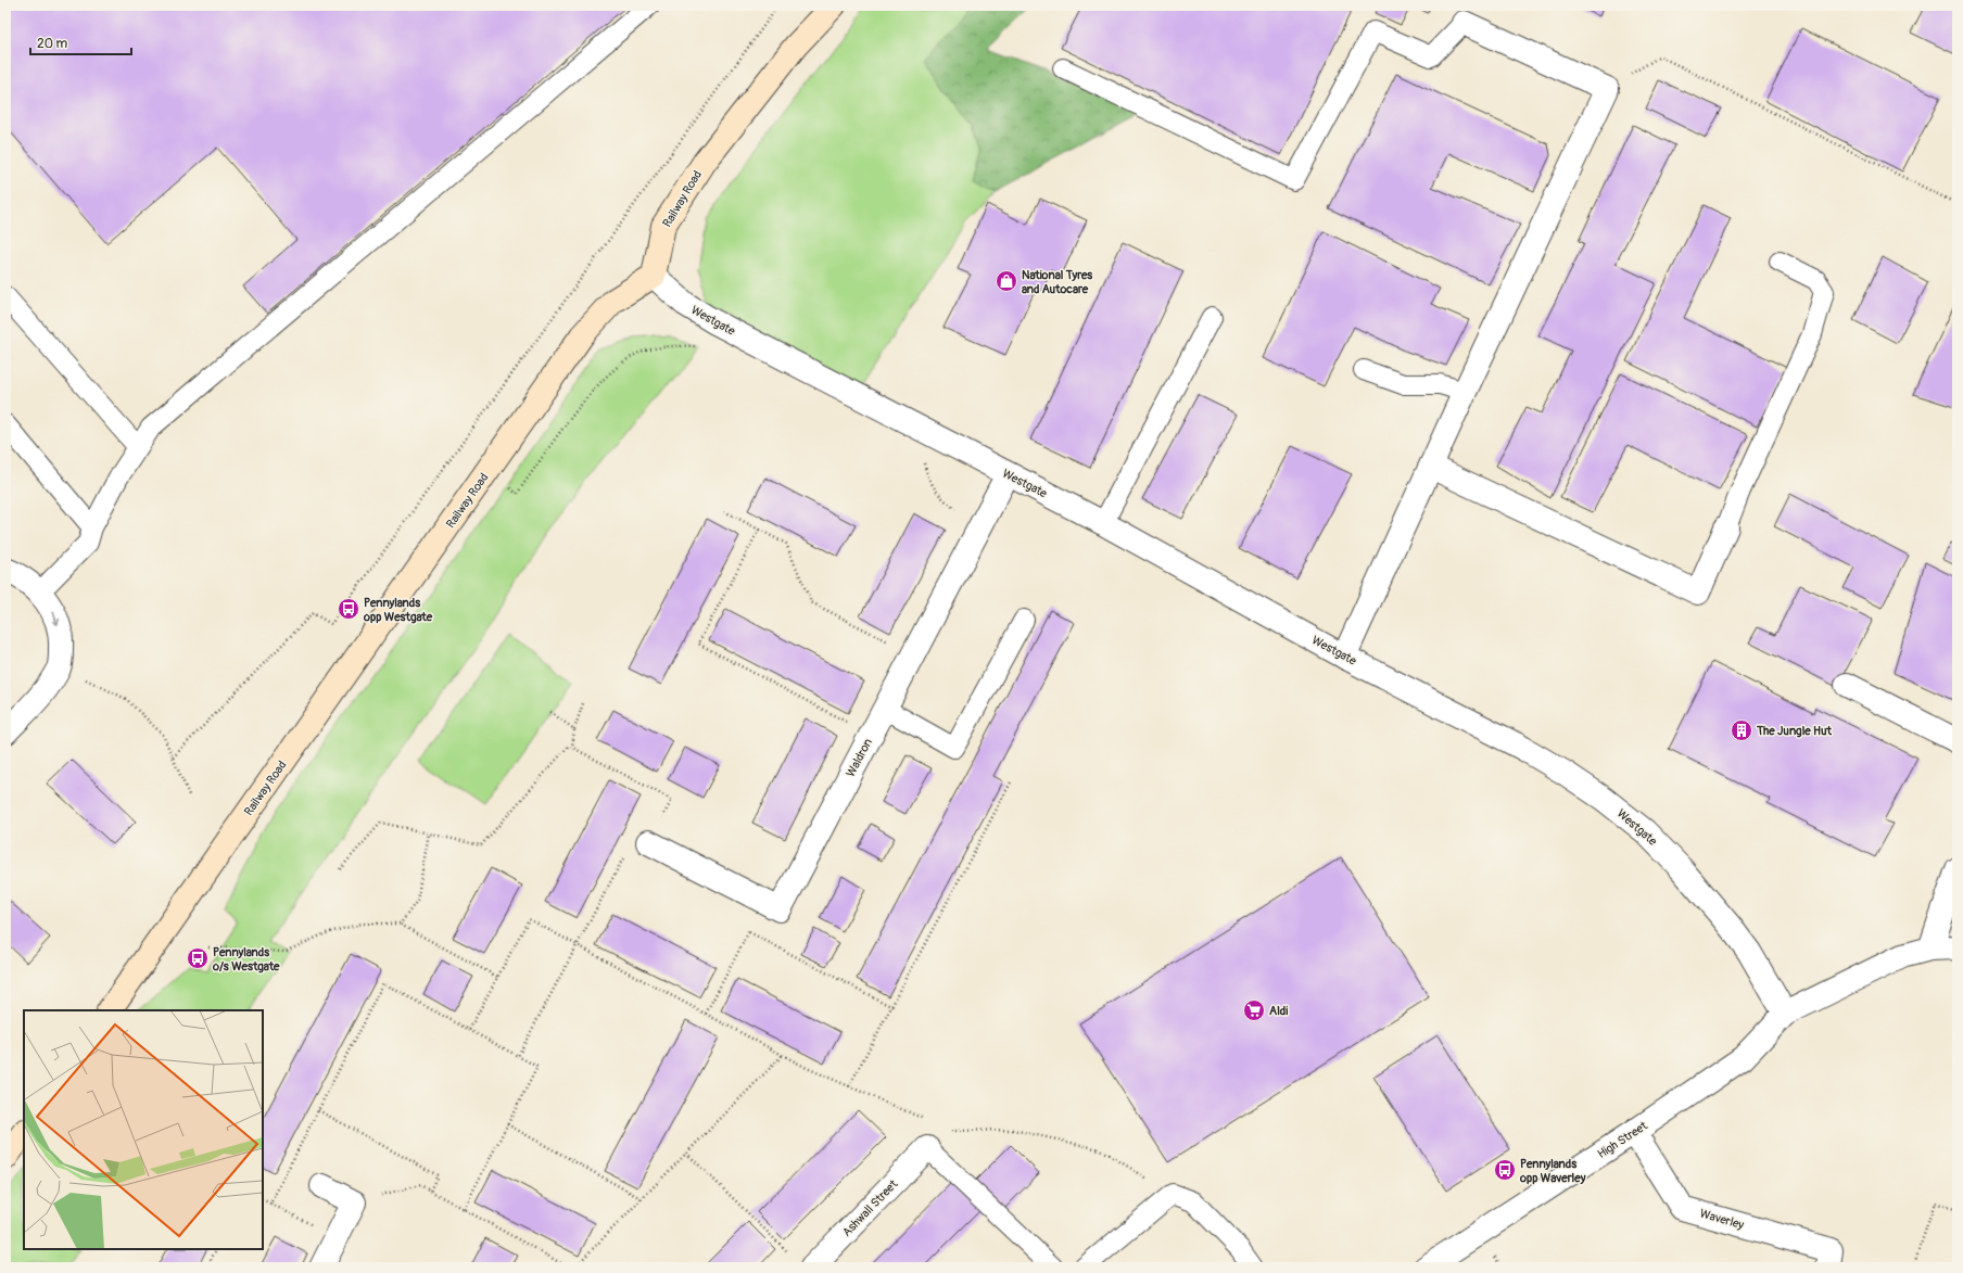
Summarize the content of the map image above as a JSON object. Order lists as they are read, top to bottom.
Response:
{
  "streets": {
    "main road": ["Railway Road"],
    "street": [
      "Westgate",
      "Waldron",
      "High Street",
      "Ashwall Street",
      "Waverley"
    ]
  },
  "crossings": [
    ["Railway Road", "Westgate"],
    ["Westgate", "Waldron"],
    ["Westgate", "High Street"],
    ["High Street", "Waverley"]
  ],
  "places": {
    "shop": ["National Tyres and Autocare"],
    "bus stop": ["Pennylands opp Westgate", "Pennylands o/s Westgate", "Pennylands opp Waverley"],
    "building": ["The Jungle Hut"],
    "supermarket": ["Aldi"]
  },
  "scale_bar": "20 m"
}
